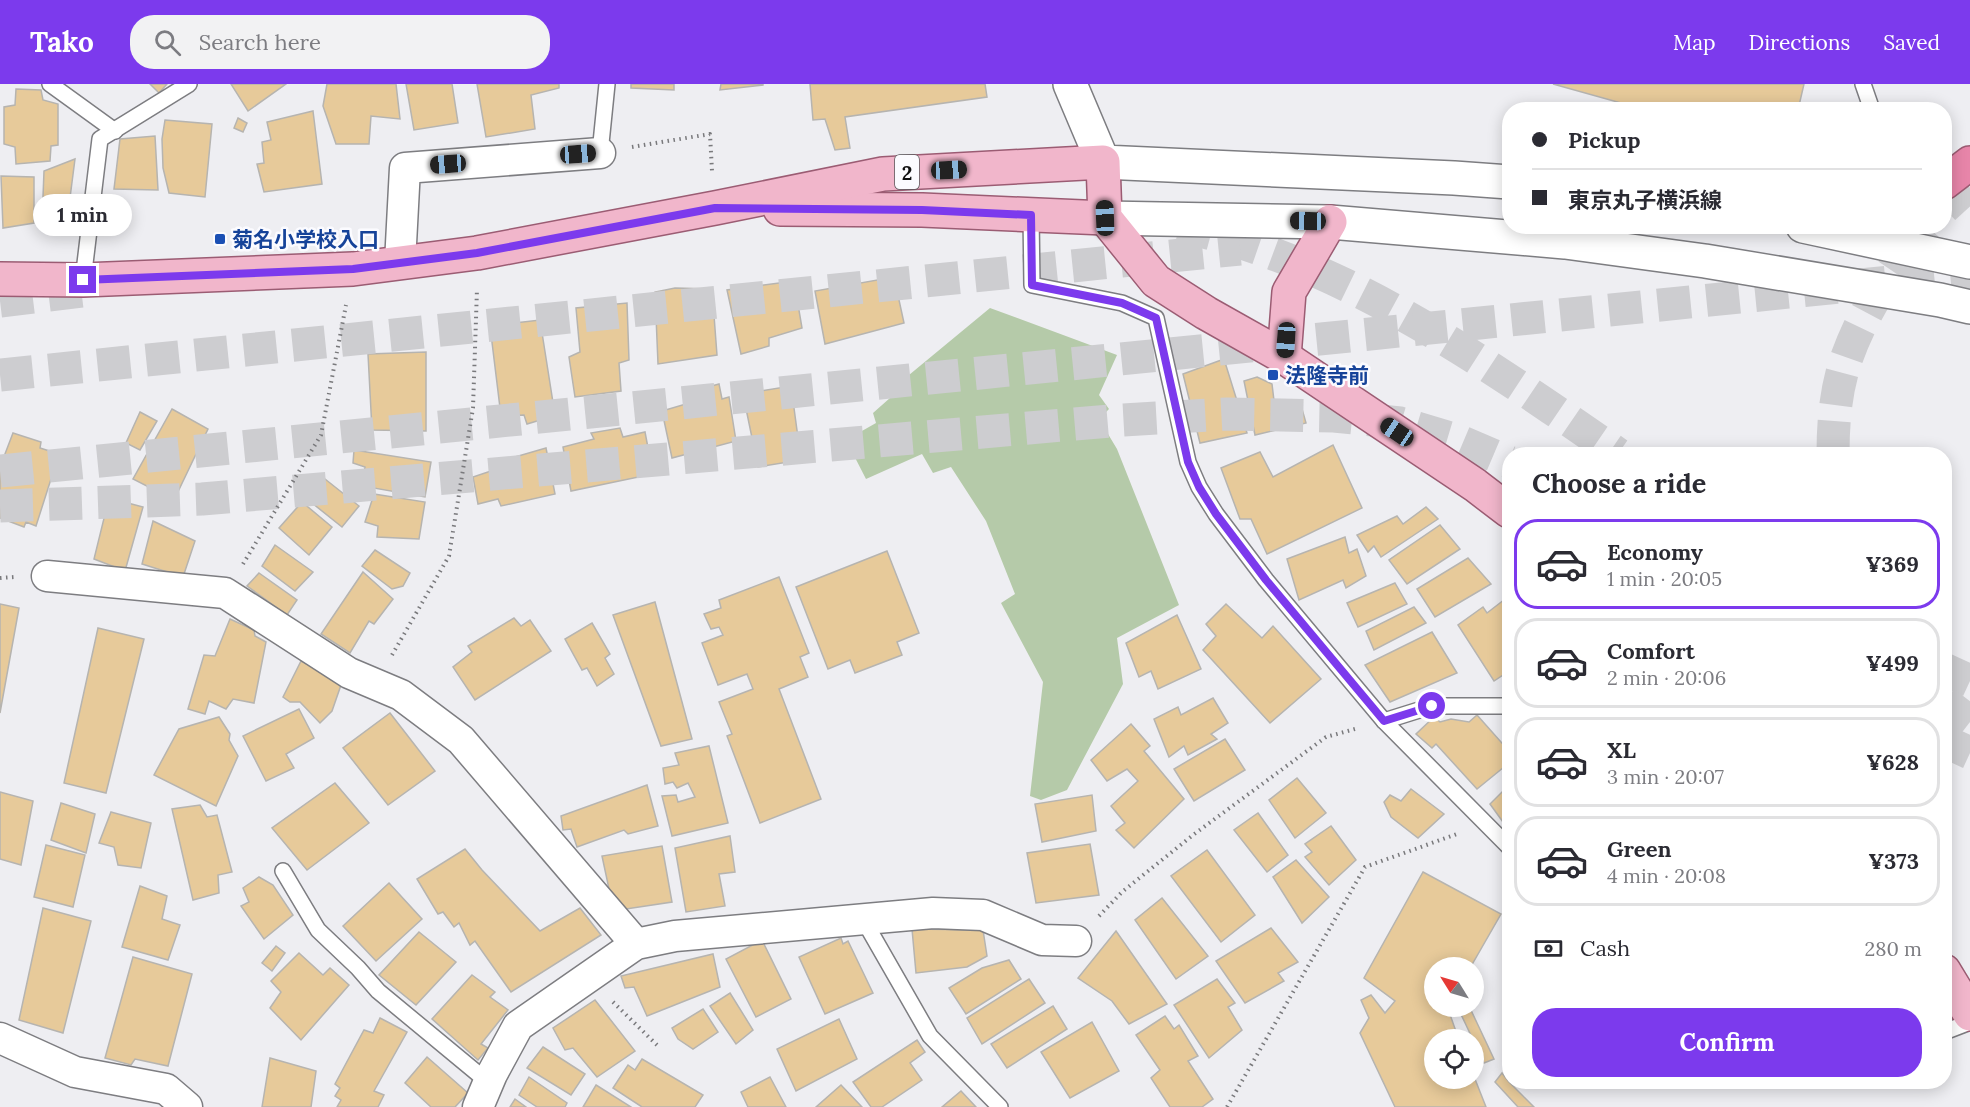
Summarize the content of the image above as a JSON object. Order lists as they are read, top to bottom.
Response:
{
  "streets": {
    "main road": ["2"]
  },
  "places": {
    "transit": ["菊名小学校入口", "法隆寺前"]
  },
  "north": "top left",
  "page": {
    "header": "Tako",
    "search": "Search here",
    "nav": ["Map", "Directions", "Saved"],
    "banner": ["Pickup", "東京丸子横浜線"],
    "bubble": "1 min",
    "heading": "Choose a ride",
    "list": [
      {
        "name": "Economy",
        "note": "1 min · 20:05",
        "value": "¥369"
      },
      {
        "name": "Comfort",
        "note": "2 min · 20:06",
        "value": "¥499"
      },
      {
        "name": "XL",
        "note": "3 min · 20:07",
        "value": "¥628"
      },
      {
        "name": "Green",
        "note": "4 min · 20:08",
        "value": "¥373"
      }
    ],
    "pay": ["Cash", "280 m"],
    "buttons": "Confirm"
  }
}
